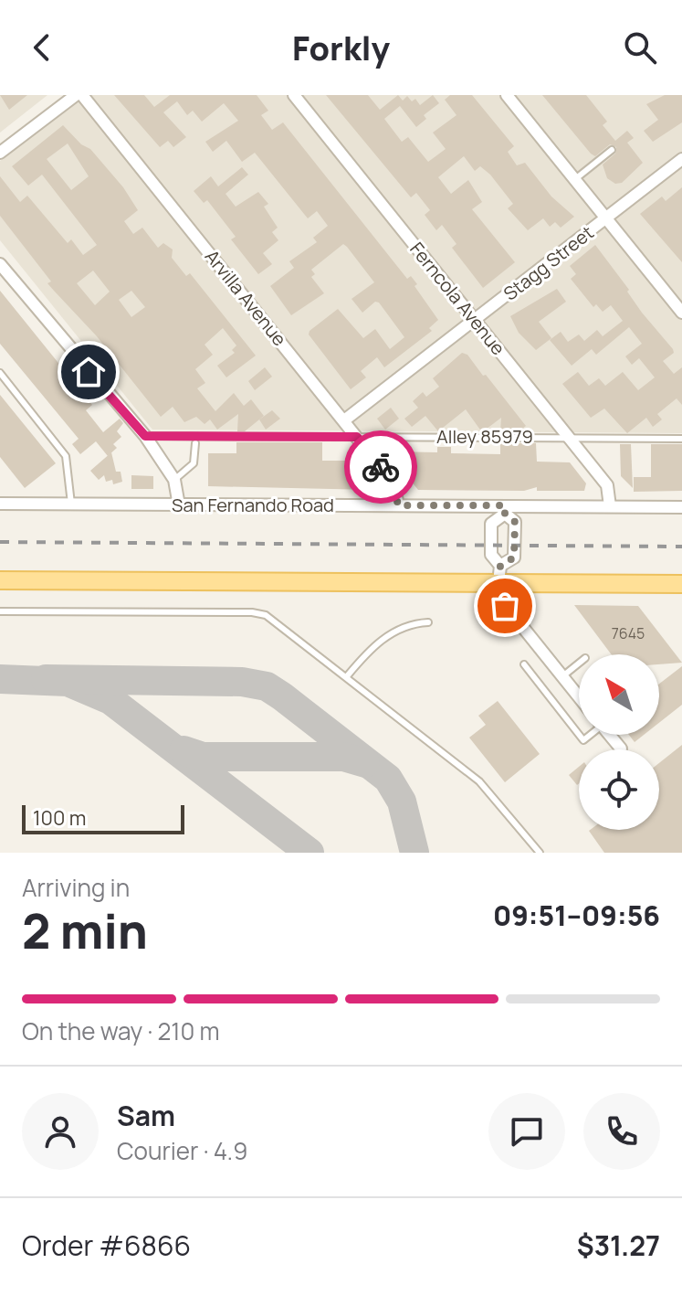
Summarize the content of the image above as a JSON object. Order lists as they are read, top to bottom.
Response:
{
  "streets": {
    "street": [
      "Stagg Street",
      "Arvilla Avenue",
      "Ferncola Avenue",
      "San Fernando Road"
    ],
    "lane": ["Alley 85979"]
  },
  "crossings": [
    ["Stagg Street", "Arvilla Avenue"],
    ["Stagg Street", "Ferncola Avenue"],
    ["Arvilla Avenue", "Alley 85979"],
    ["Arvilla Avenue", "San Fernando Road"],
    ["Ferncola Avenue", "Alley 85979"],
    ["Ferncola Avenue", "San Fernando Road"]
  ],
  "house_numbers": ["7645"],
  "scale_bar": "100 m",
  "north": "top left",
  "page": {
    "header": "Forkly",
    "scale": "100 m",
    "heading": ["2 min", "Arriving in", "09:51–09:56"],
    "panel": [
      "Sam",
      "Courier · 4.9",
      "Order #6866",
      "$31.27"
    ],
    "bar": "On the way · 210 m"
  }
}
